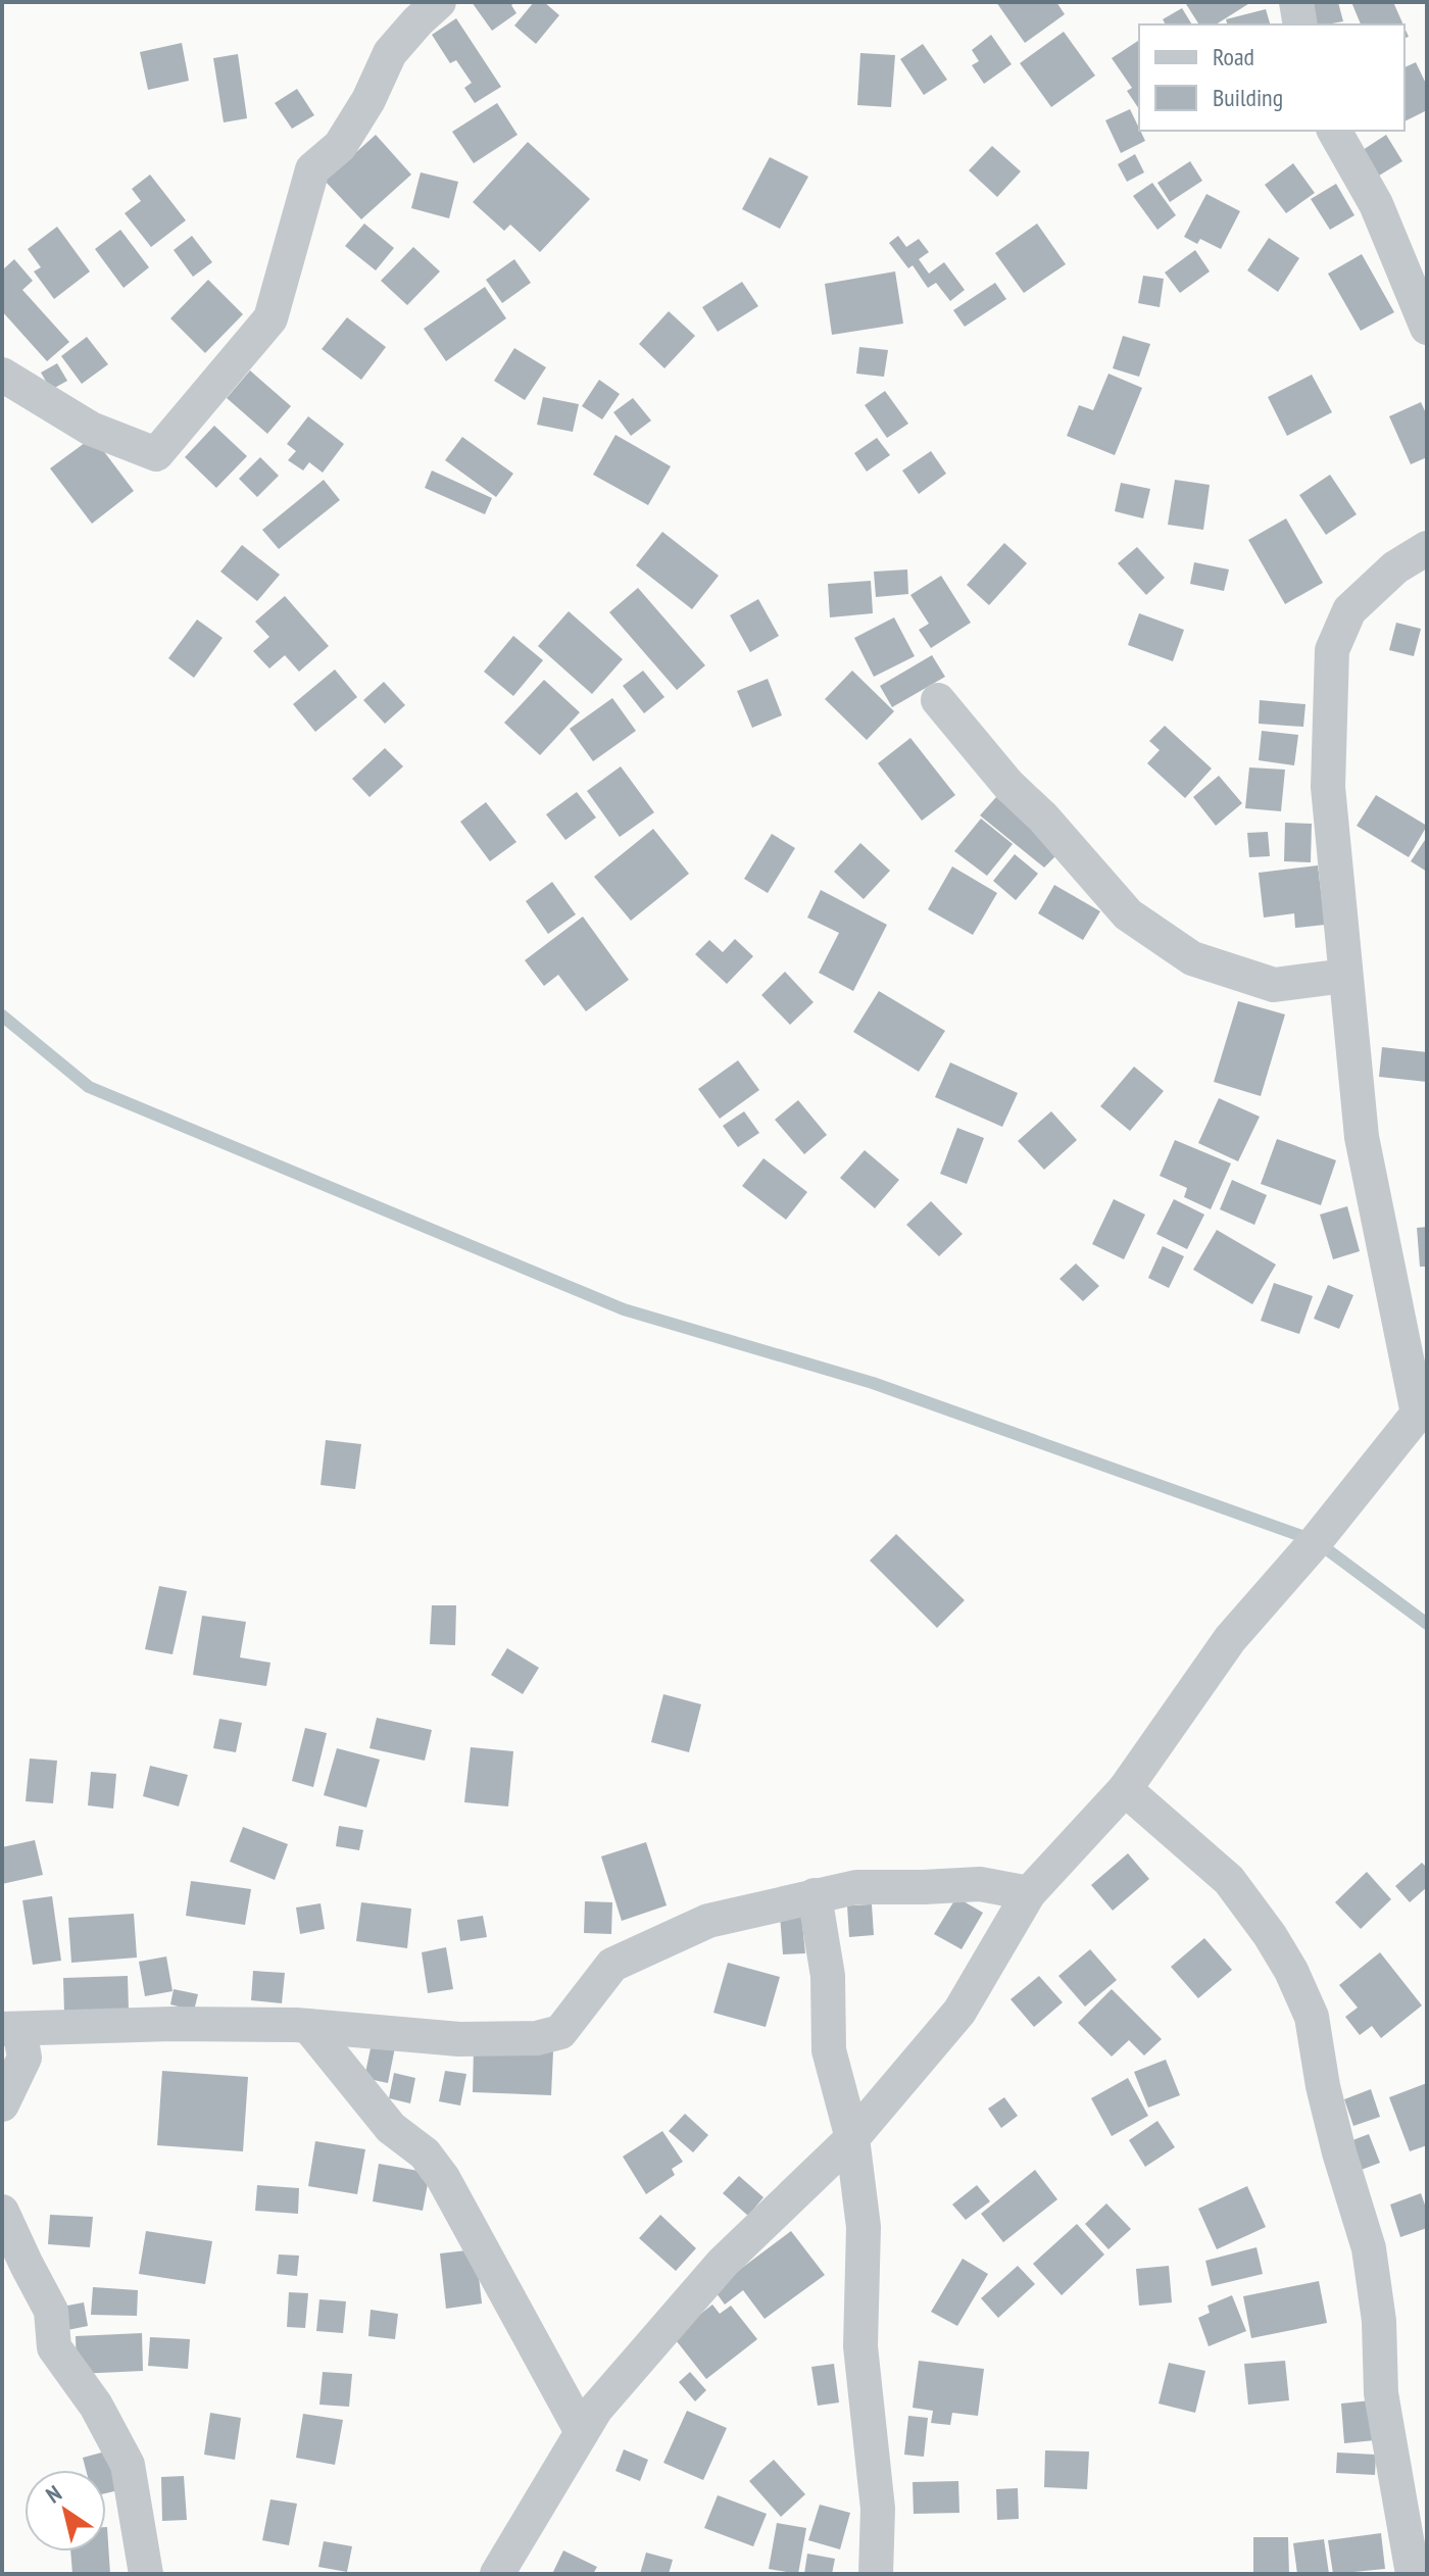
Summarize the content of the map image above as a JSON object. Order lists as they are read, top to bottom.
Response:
{
  "legend": ["Road", "Building"],
  "north": "top left"
}
